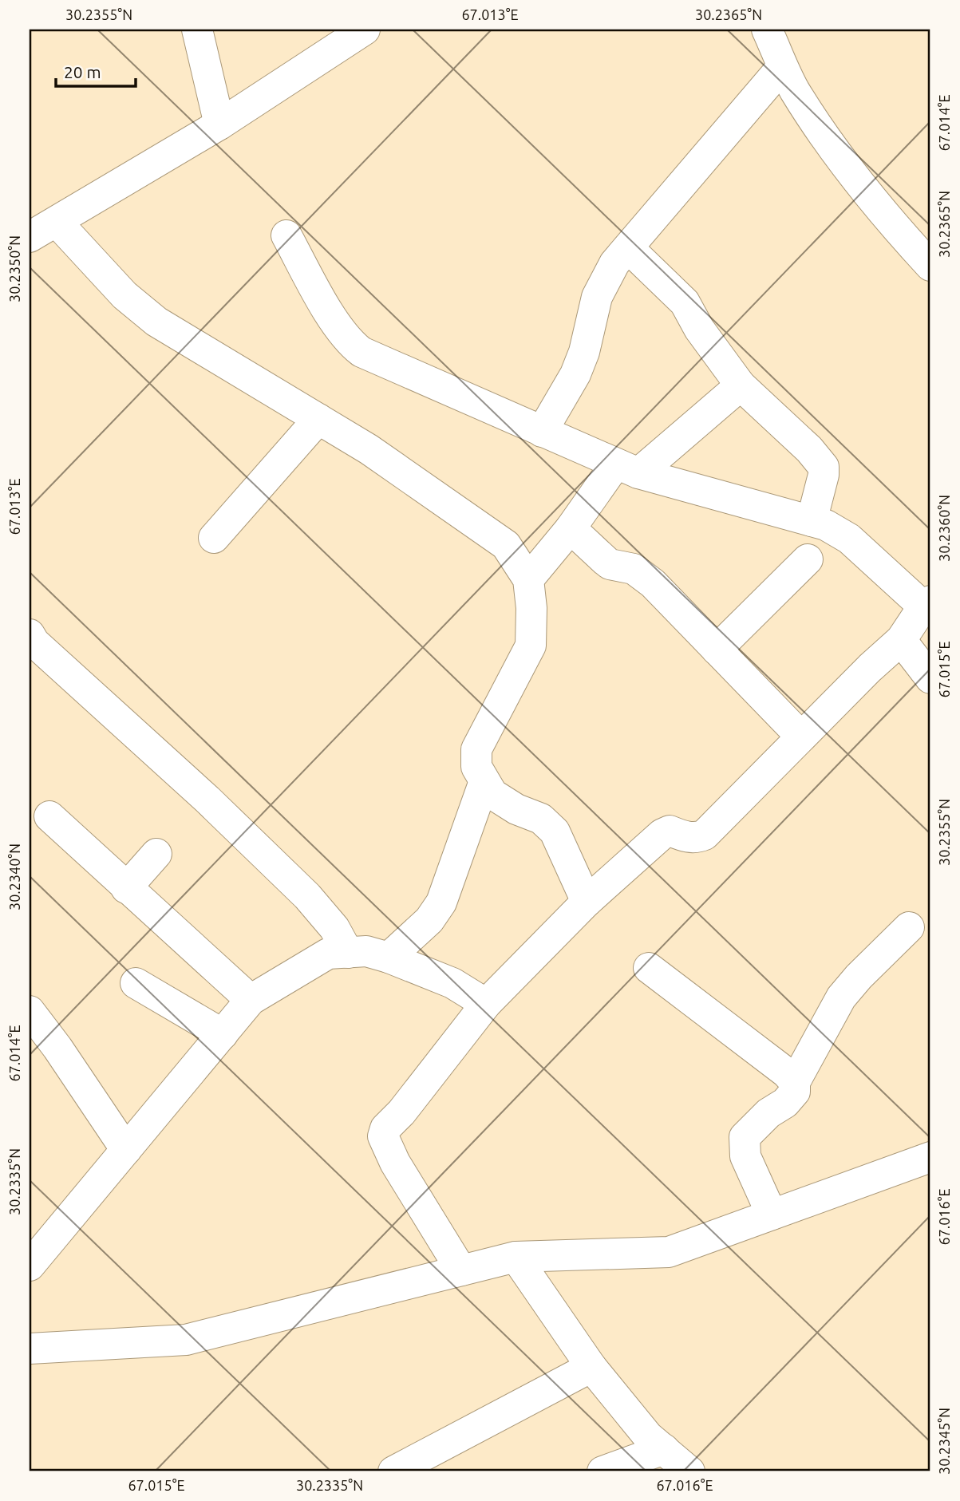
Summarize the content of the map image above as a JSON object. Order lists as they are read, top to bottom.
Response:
{
  "scale_bar": "20 m",
  "coordinates": [
    "30.2355°N",
    "67.013°E",
    "30.2365°N",
    "67.014°E",
    "30.2350°N",
    "30.2360°N",
    "67.015°E",
    "30.2340°N",
    "30.2335°N",
    "67.016°E",
    "30.2345°N"
  ]
}
